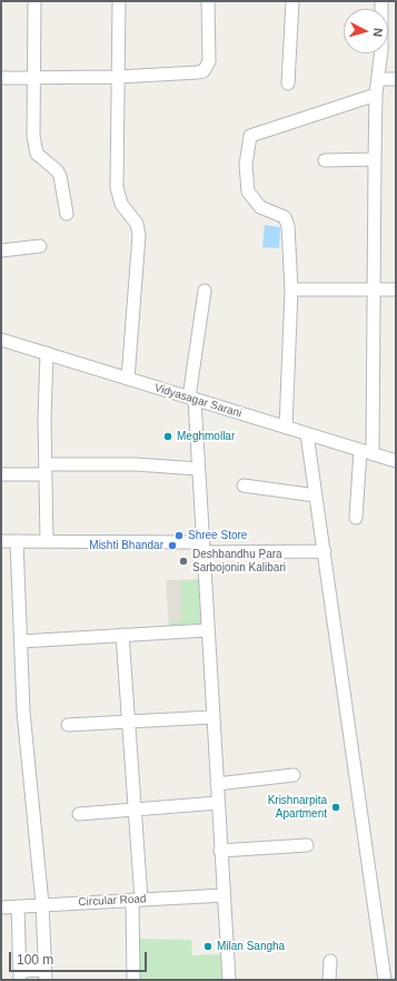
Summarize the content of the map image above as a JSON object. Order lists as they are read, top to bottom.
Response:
{
  "streets": {
    "street": ["Vidyasagar Sarani", "Circular Road"]
  },
  "places": [
    "Meghmollar",
    "Shree Store",
    "Mishti Bhandar",
    "Deshbandhu Para Sarbojonin Kalibari",
    "Krishnarpita Apartment",
    "Milan Sangha"
  ],
  "scale_bar": "100 m",
  "north": "right"
}
